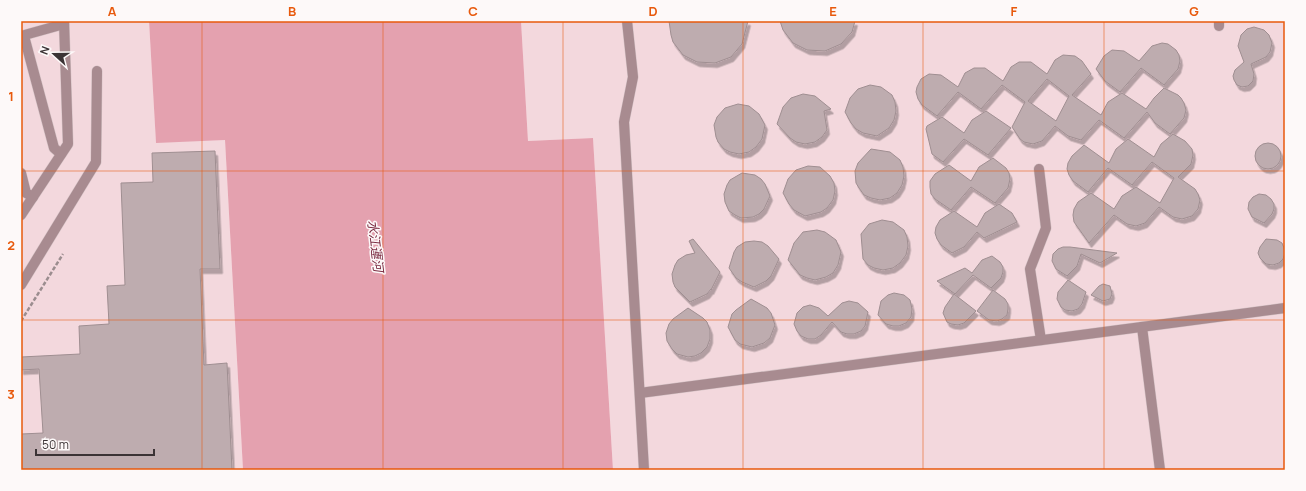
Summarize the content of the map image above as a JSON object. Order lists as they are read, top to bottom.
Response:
{
  "water": ["水江運河"],
  "scale_bar": "50 m",
  "north": "left",
  "grid": {
    "columns": [
      "A",
      "B",
      "C",
      "D",
      "E",
      "F",
      "G"
    ],
    "rows": ["1", "2", "3"]
  }
}
